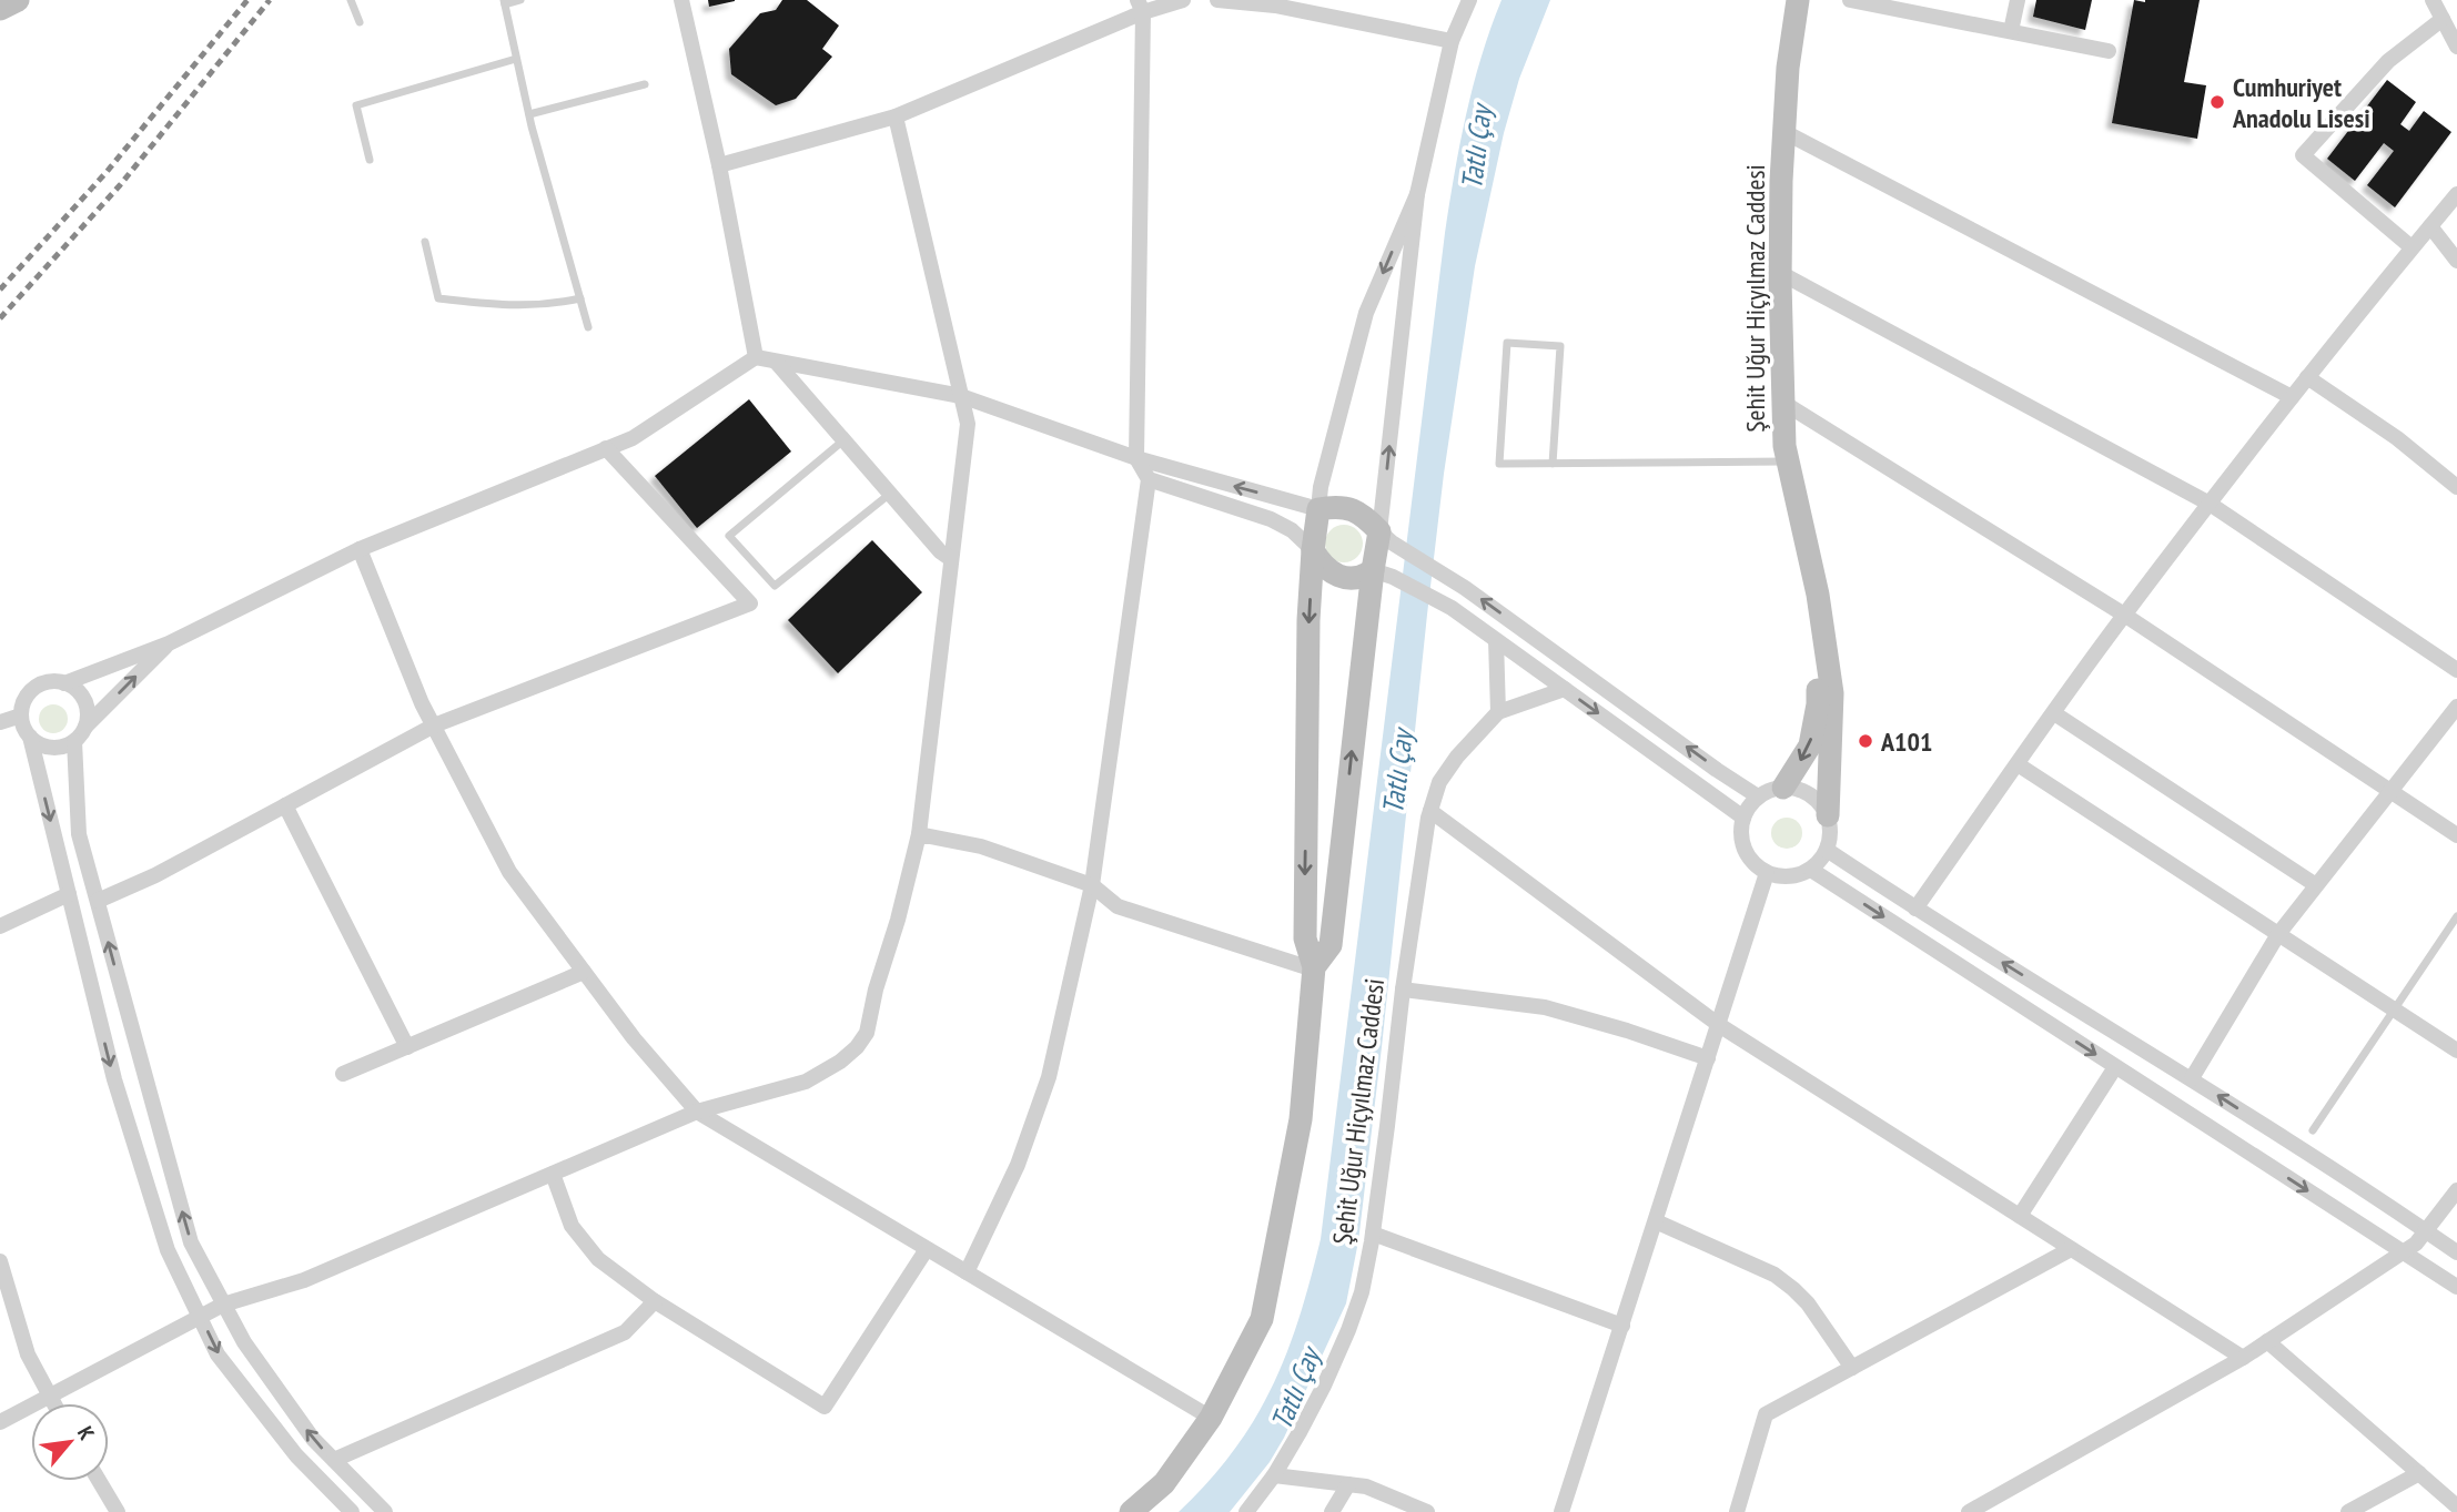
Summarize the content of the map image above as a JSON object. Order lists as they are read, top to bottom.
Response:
{
  "streets": {
    "street": ["Şehit Uğur Hiçyılmaz Caddesi"]
  },
  "water": ["Tatlı Çay"],
  "places": ["Cumhuriyet Anadolu Lisesi", "A101"],
  "north": "top right"
}
